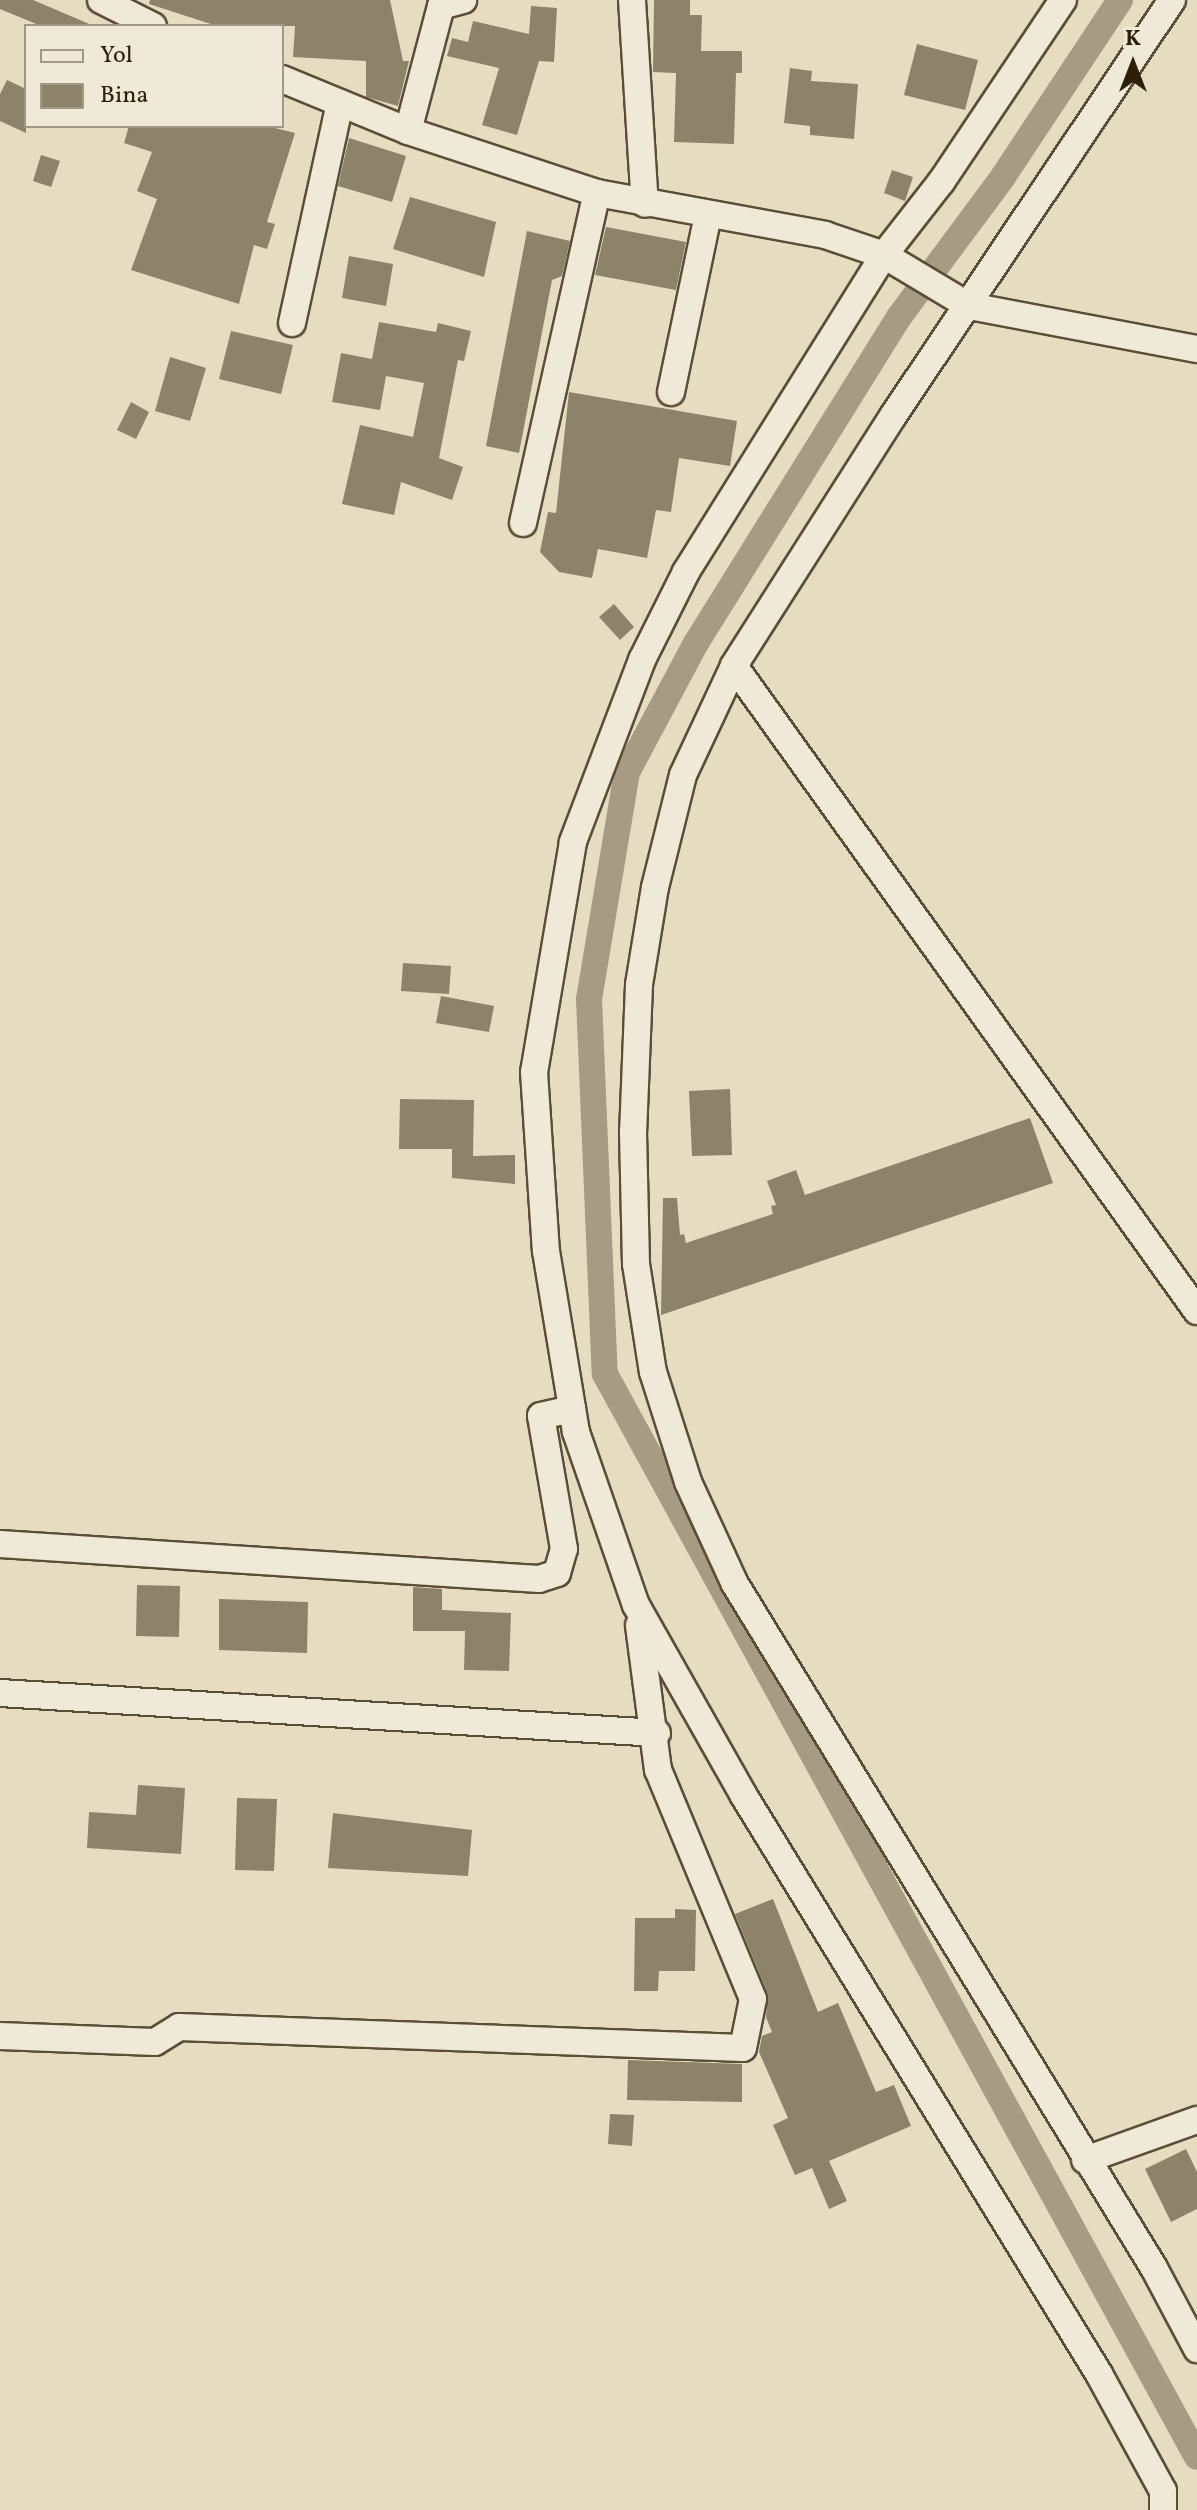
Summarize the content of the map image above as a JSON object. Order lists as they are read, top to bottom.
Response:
{
  "legend": ["Yol", "Bina"],
  "north": "top"
}
